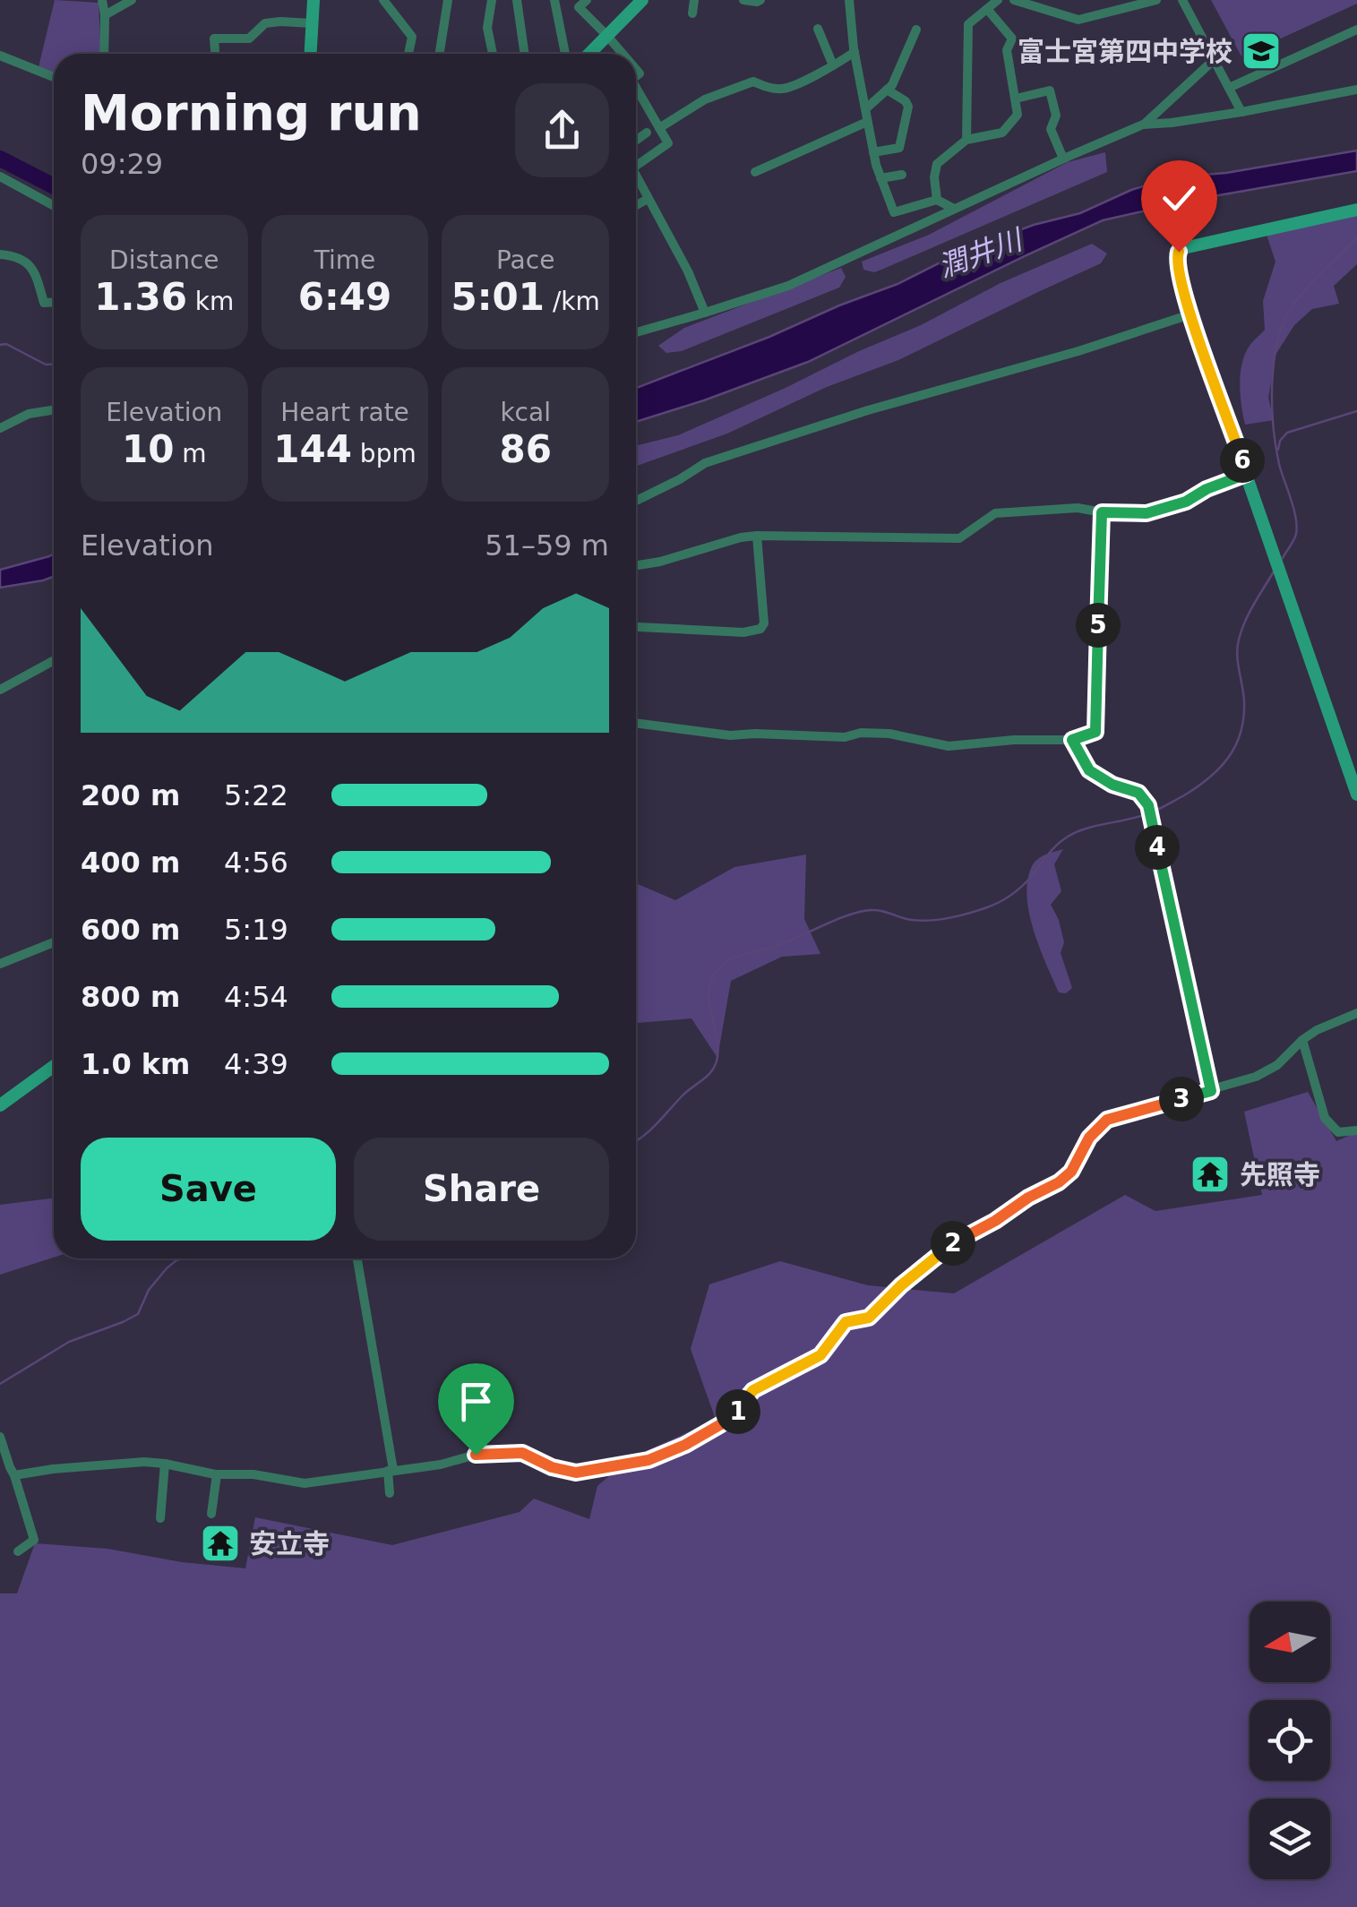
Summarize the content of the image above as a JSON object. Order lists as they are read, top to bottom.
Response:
{
  "water": ["潤井川"],
  "places": {
    "school or university": ["富士宮第四中学校"],
    "temple": ["先照寺", "安立寺"]
  },
  "north": "left",
  "page": {
    "heading": ["Morning run", "09:29"],
    "stats": [
      ["Distance", "1.36 km"],
      ["Time", "6:49"],
      ["Pace", "5:01 /km"],
      ["Elevation", "10 m"],
      ["Heart rate", "144 bpm"],
      ["kcal", "86"]
    ],
    "pins": [
      "6",
      "5",
      "4",
      "3",
      "2",
      "1"
    ],
    "chart": ["Elevation", "51–59 m"],
    "list": [
      {
        "name": "200 m",
        "note": "5:22"
      },
      {
        "name": "400 m",
        "note": "4:56"
      },
      {
        "name": "600 m",
        "note": "5:19"
      },
      {
        "name": "800 m",
        "note": "4:54"
      },
      {
        "name": "1.0 km",
        "note": "4:39"
      }
    ],
    "buttons": ["Save", "Share"]
  }
}
